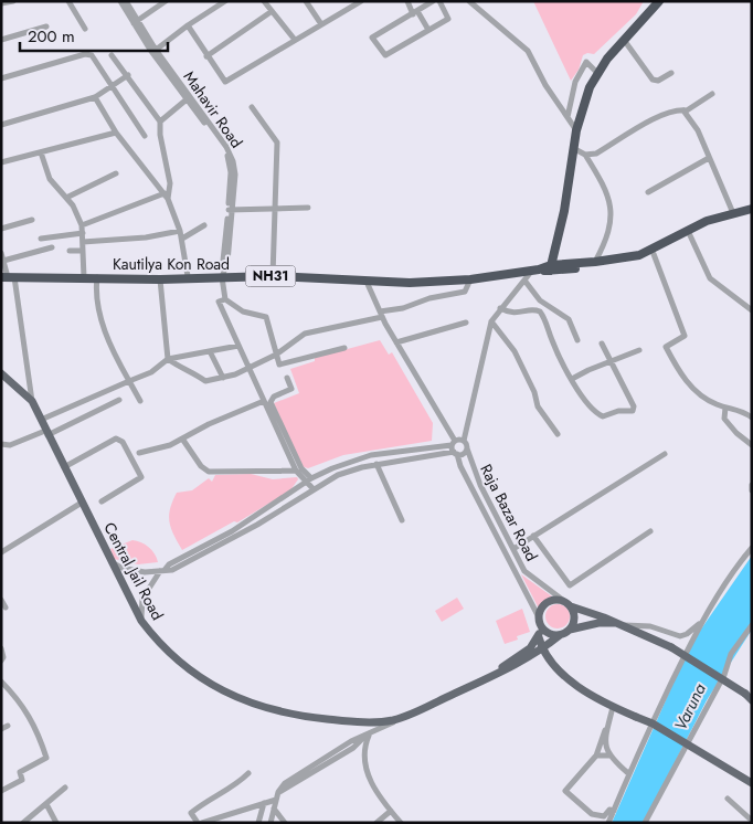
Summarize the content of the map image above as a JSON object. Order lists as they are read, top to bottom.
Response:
{
  "streets": {
    "highway": ["Kautilya Kon Road", "NH31"],
    "main road": ["Central Jail Road"],
    "street": ["Mahavir Road", "Raja Bazar Road"]
  },
  "crossings": [
    ["Mahavir Road", "Kautilya Kon Road"],
    ["Raja Bazar Road", "Central Jail Road"]
  ],
  "water": ["Varuna"],
  "scale_bar": "200 m"
}
